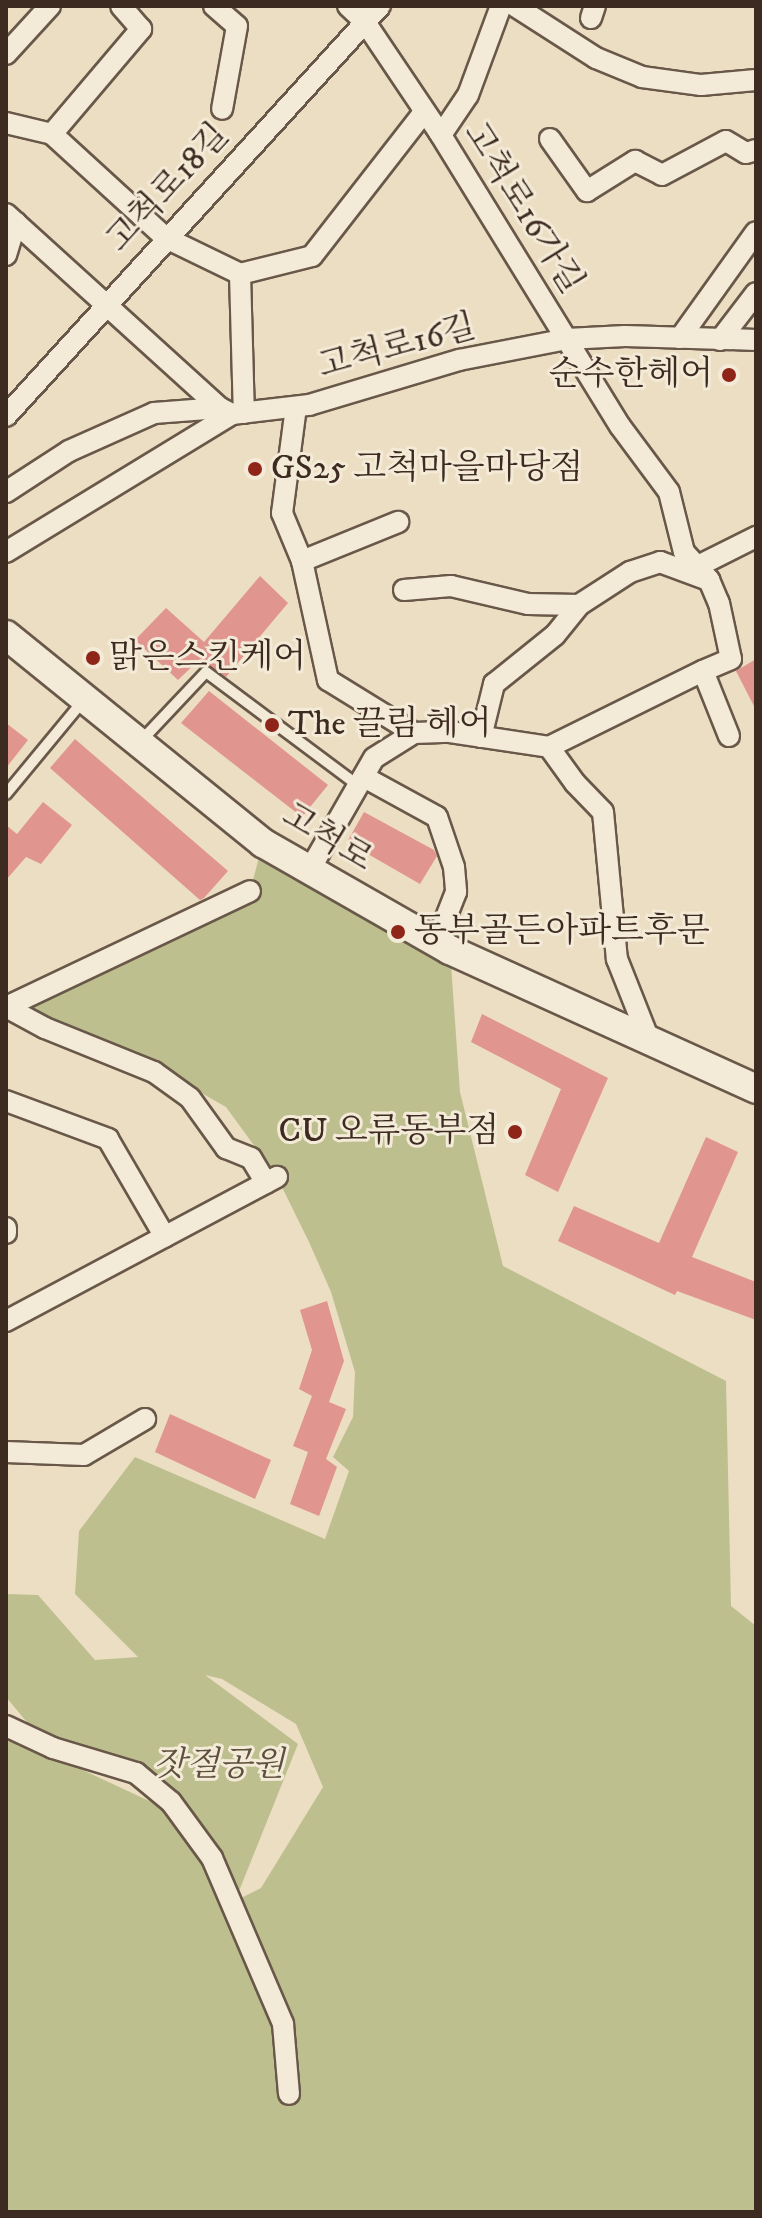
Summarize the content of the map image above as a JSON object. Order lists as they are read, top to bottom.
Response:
{
  "streets": {
    "main road": ["고척로"],
    "street": ["고척로18길", "고척로16가길", "고척로16길"]
  },
  "crossings": [
    ["고척로18길", "고척로16가길"],
    ["고척로16가길", "고척로16길"]
  ],
  "parks": ["잣절공원"],
  "places": [
    "순수한헤어",
    "GS25 고척마을마당점",
    "맑은스킨케어",
    "The 끌림 헤어",
    "동부골든아파트후문",
    "CU 오류동부점"
  ]
}
